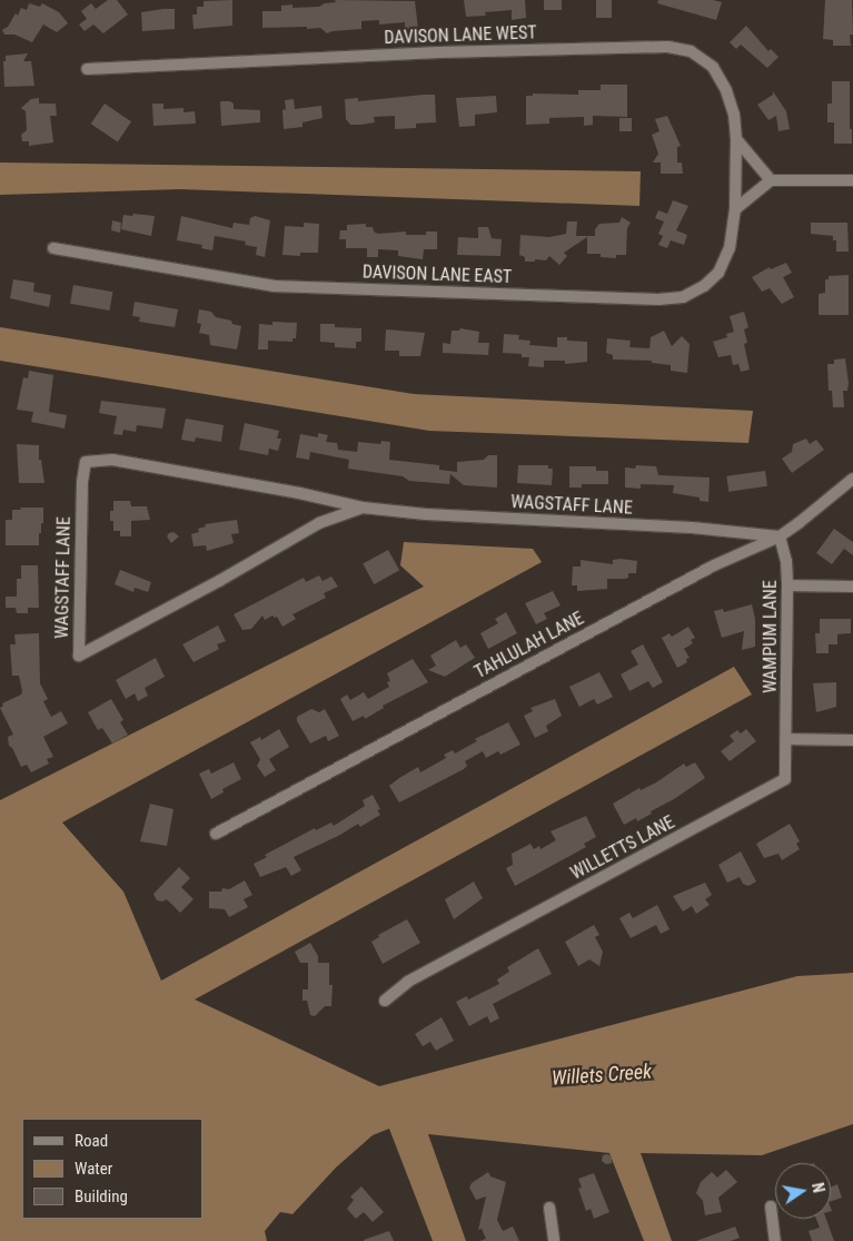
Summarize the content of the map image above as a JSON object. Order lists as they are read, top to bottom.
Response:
{
  "streets": {
    "street": [
      "DAVISON LANE WEST",
      "DAVISON LANE EAST",
      "WAGSTAFF LANE",
      "WAMPUM LANE",
      "TAHLULAH LANE",
      "WILLETTS LANE"
    ]
  },
  "crossings": [
    ["DAVISON LANE WEST", "DAVISON LANE EAST"],
    ["WAGSTAFF LANE", "WAMPUM LANE"],
    ["WAGSTAFF LANE", "TAHLULAH LANE"],
    ["WAMPUM LANE", "TAHLULAH LANE"],
    ["WAMPUM LANE", "WILLETTS LANE"]
  ],
  "water": ["Willets Creek"],
  "legend": ["Road", "Water", "Building"],
  "north": "right"
}
